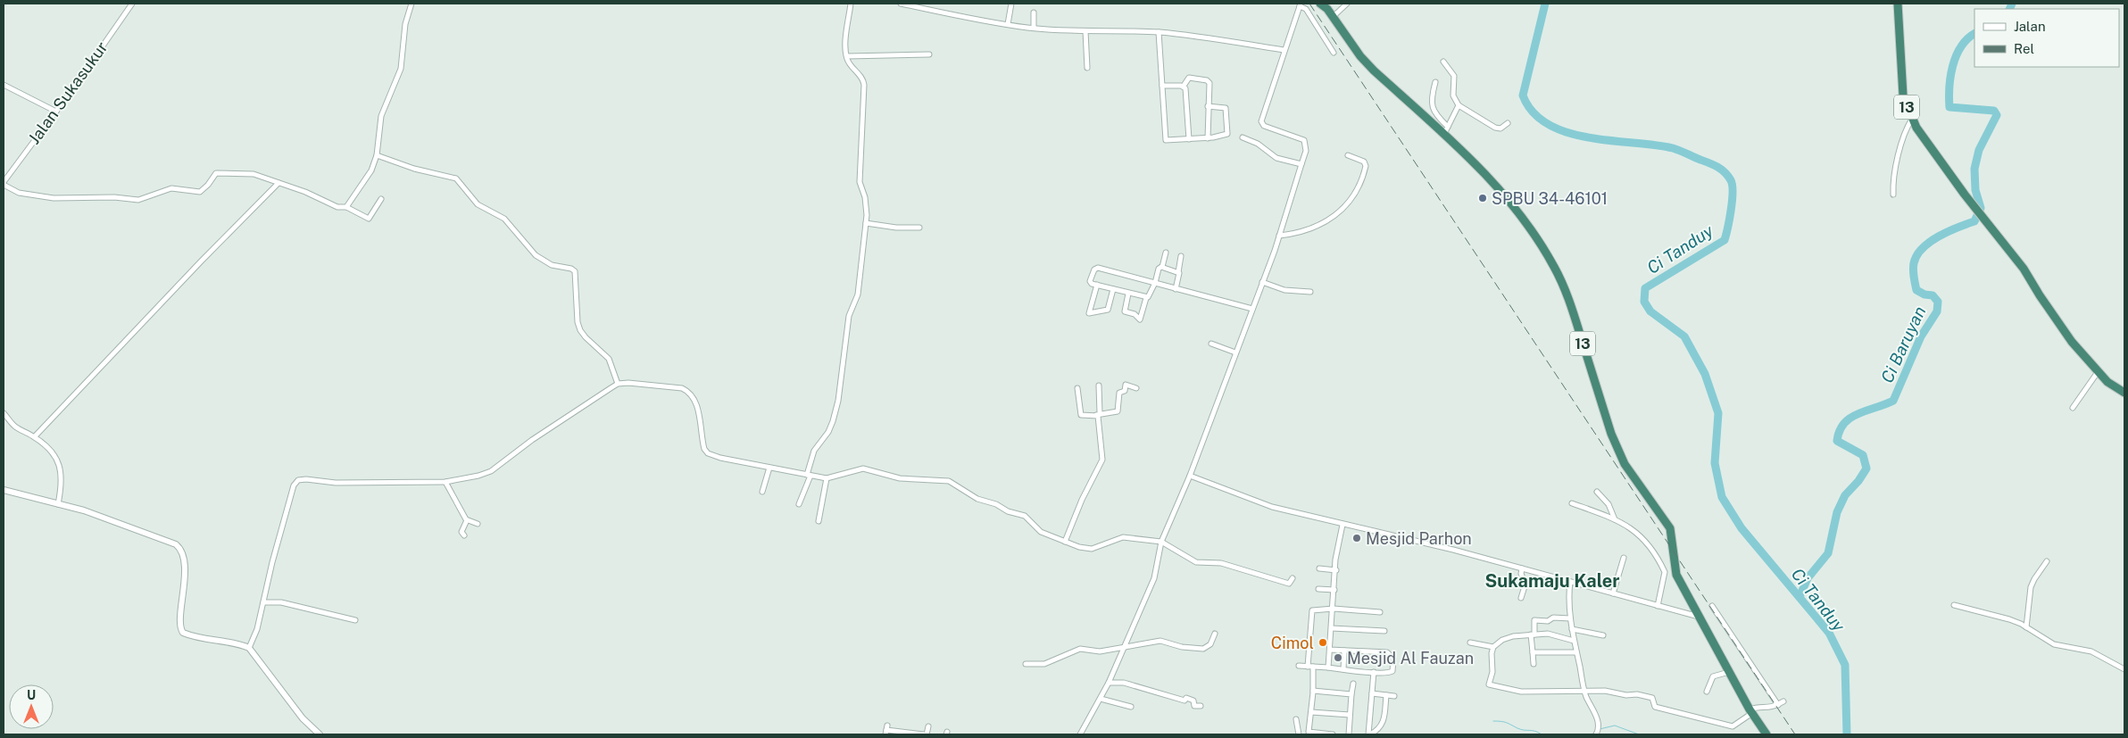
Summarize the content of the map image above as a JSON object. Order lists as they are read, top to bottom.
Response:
{
  "streets": {
    "highway": ["13"],
    "street": ["Jalan Sukasukur"]
  },
  "districts": ["Sukamaju Kaler"],
  "water": ["Ci Tanduy", "Ci Baruyan"],
  "places": [
    "SPBU 34-46101",
    "Mesjid Parhon",
    "Cimol",
    "Mesjid Al Fauzan"
  ],
  "legend": ["Jalan", "Rel"],
  "north": "top"
}
